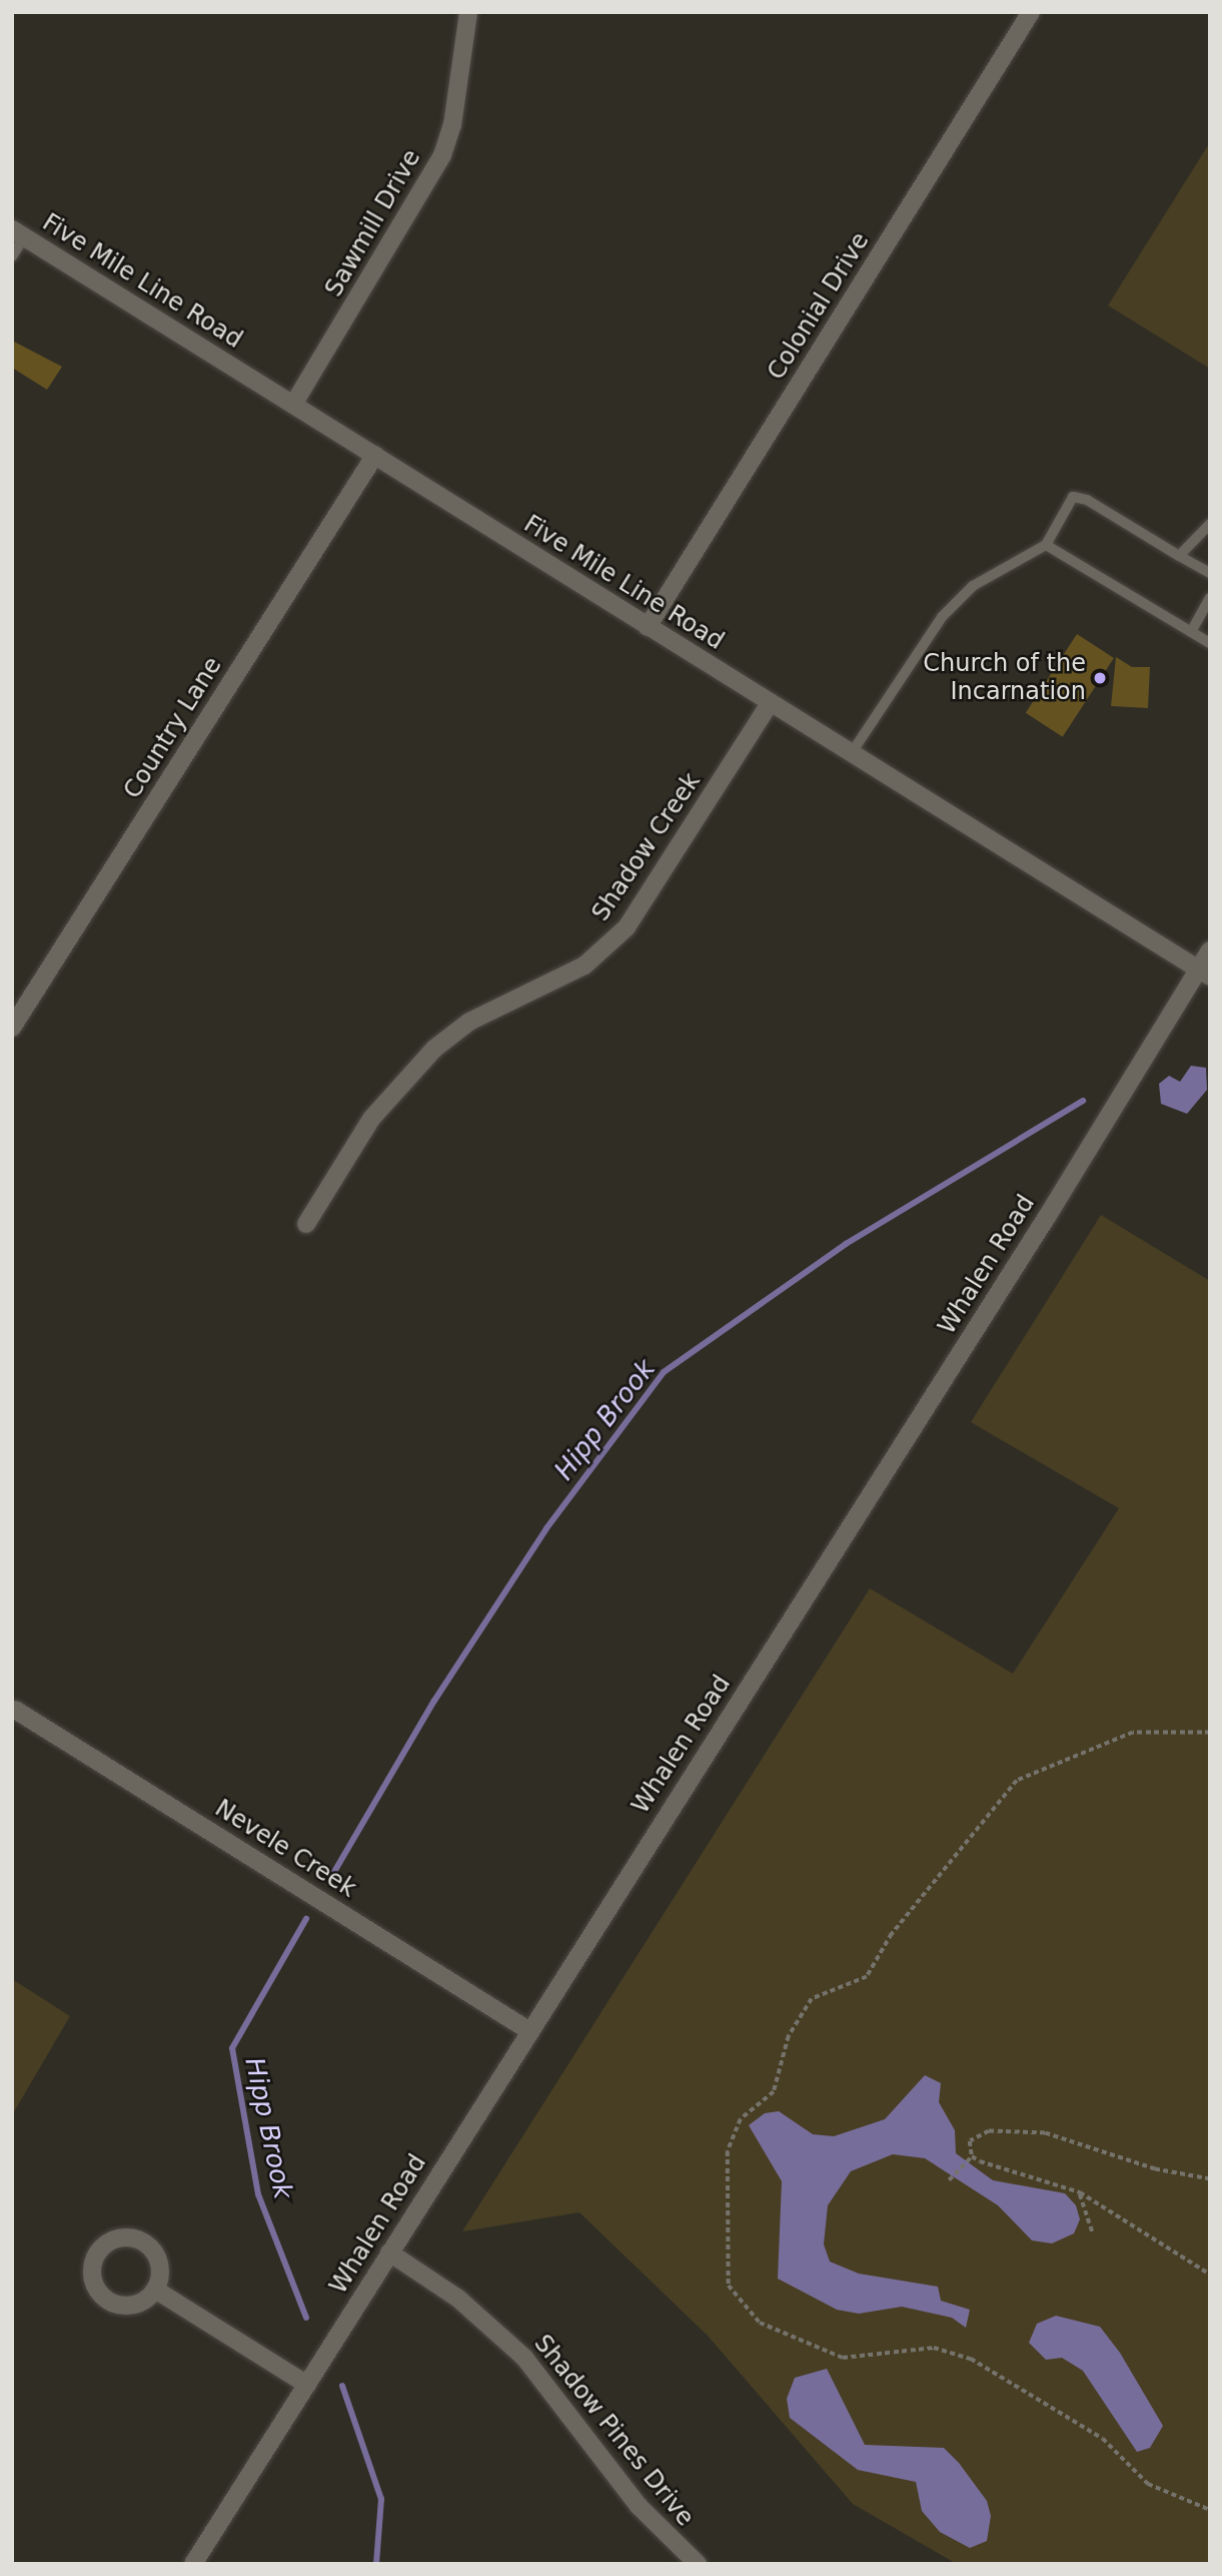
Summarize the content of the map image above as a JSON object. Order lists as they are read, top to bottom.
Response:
{
  "streets": {
    "street": [
      "Sawmill Drive",
      "Five Mile Line Road",
      "Colonial Drive",
      "Country Lane",
      "Shadow Creek",
      "Whalen Road",
      "Nevele Creek",
      "Shadow Pines Drive"
    ]
  },
  "crossings": [
    ["Sawmill Drive", "Five Mile Line Road"],
    ["Five Mile Line Road", "Colonial Drive"],
    ["Five Mile Line Road", "Country Lane"],
    ["Five Mile Line Road", "Shadow Creek"],
    ["Five Mile Line Road", "Whalen Road"],
    ["Whalen Road", "Nevele Creek"],
    ["Whalen Road", "Shadow Pines Drive"]
  ],
  "water": ["Hipp Brook"],
  "places": ["Church of the Incarnation"]
}
